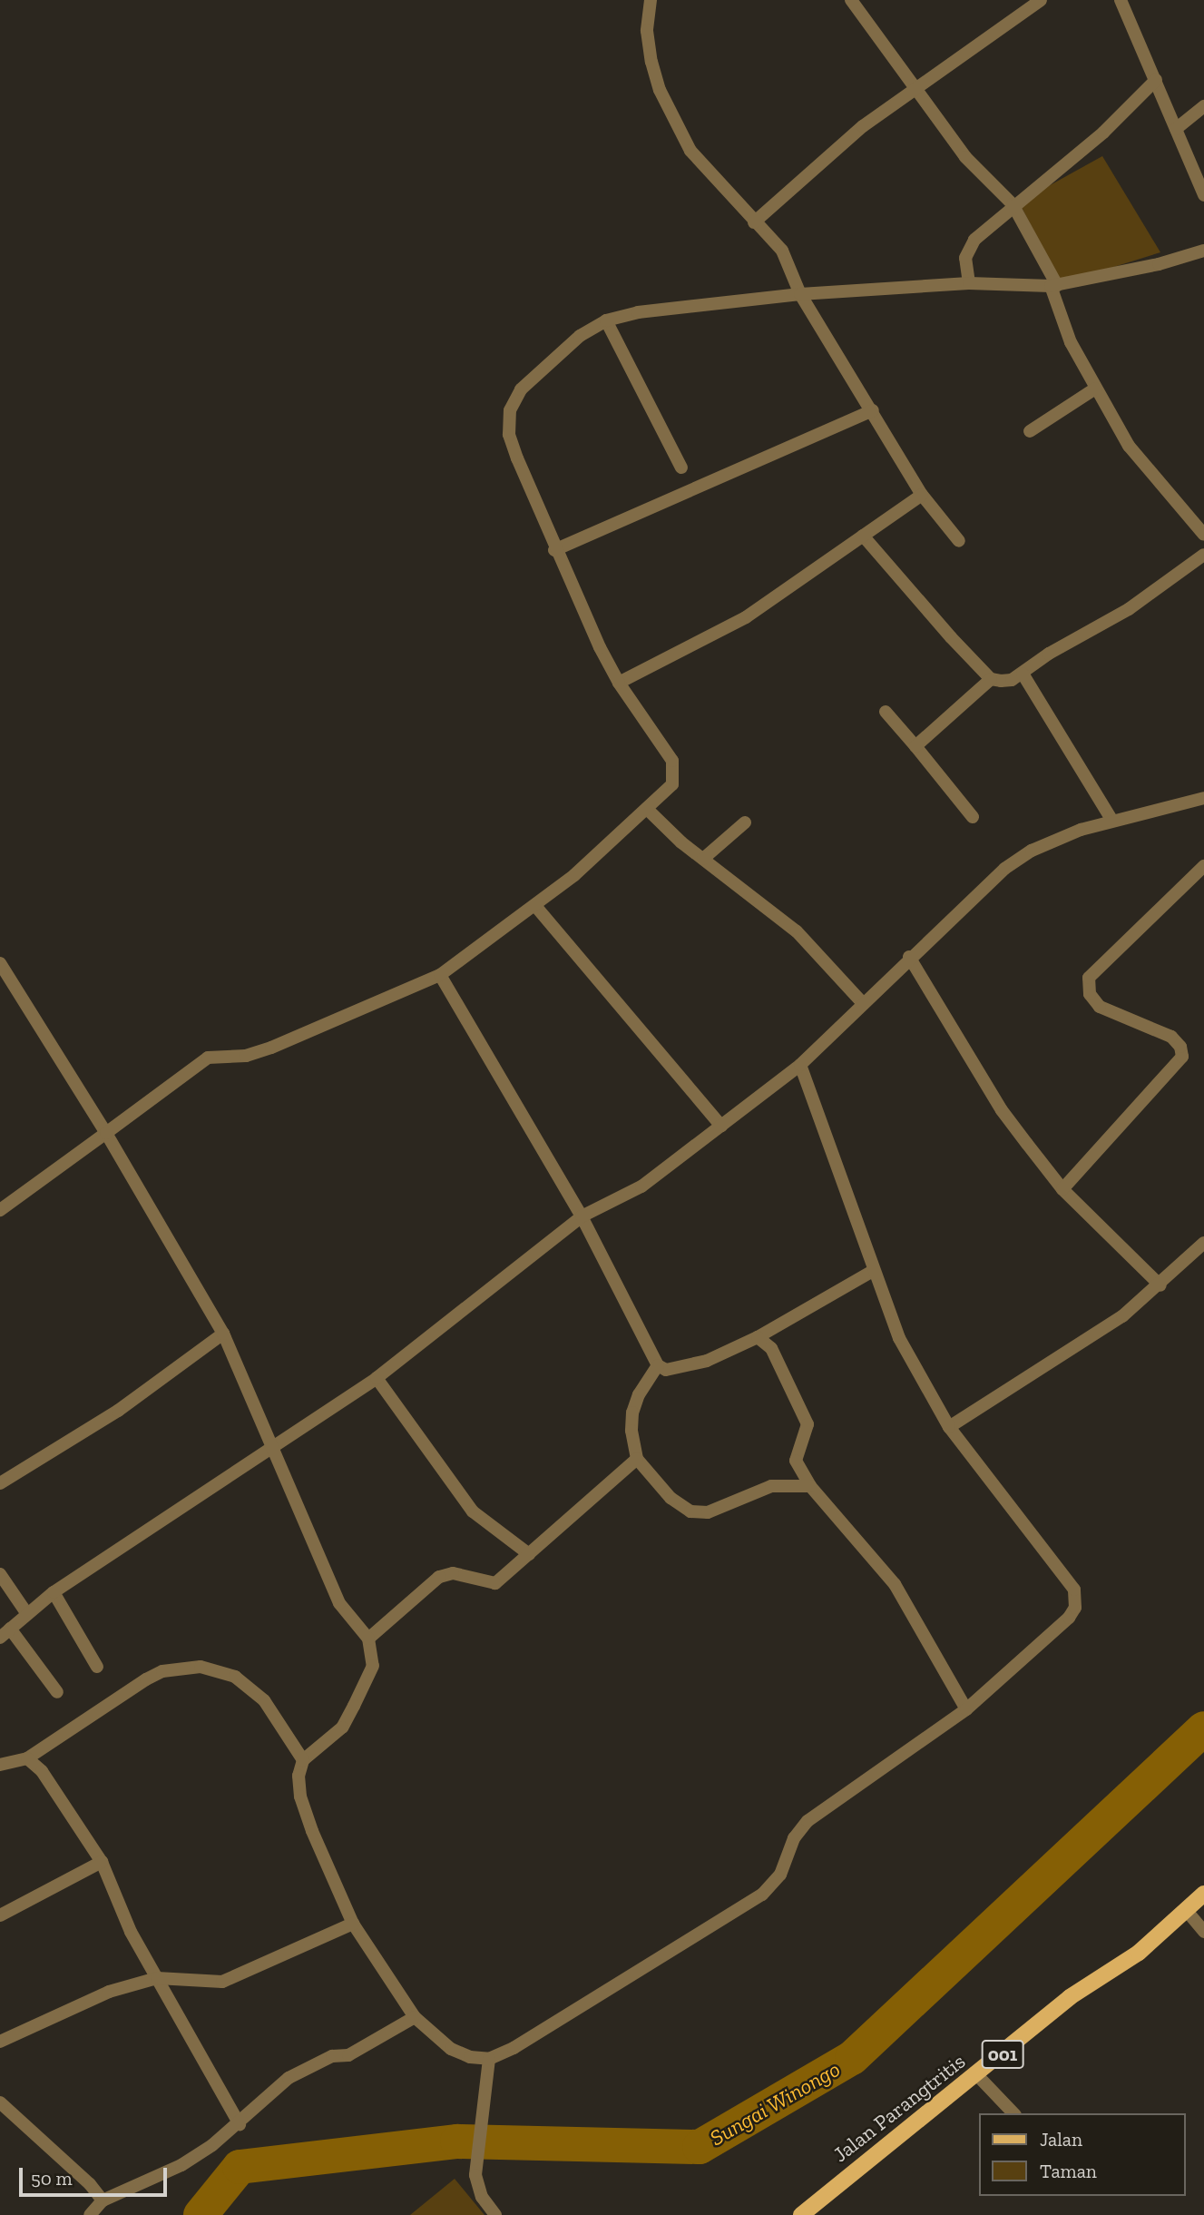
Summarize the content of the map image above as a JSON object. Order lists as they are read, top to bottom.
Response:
{
  "streets": {
    "main road": ["001", "Jalan Parangtritis"]
  },
  "water": ["Sungai Winongo"],
  "legend": ["Jalan", "Taman"],
  "scale_bar": "50 m"
}
